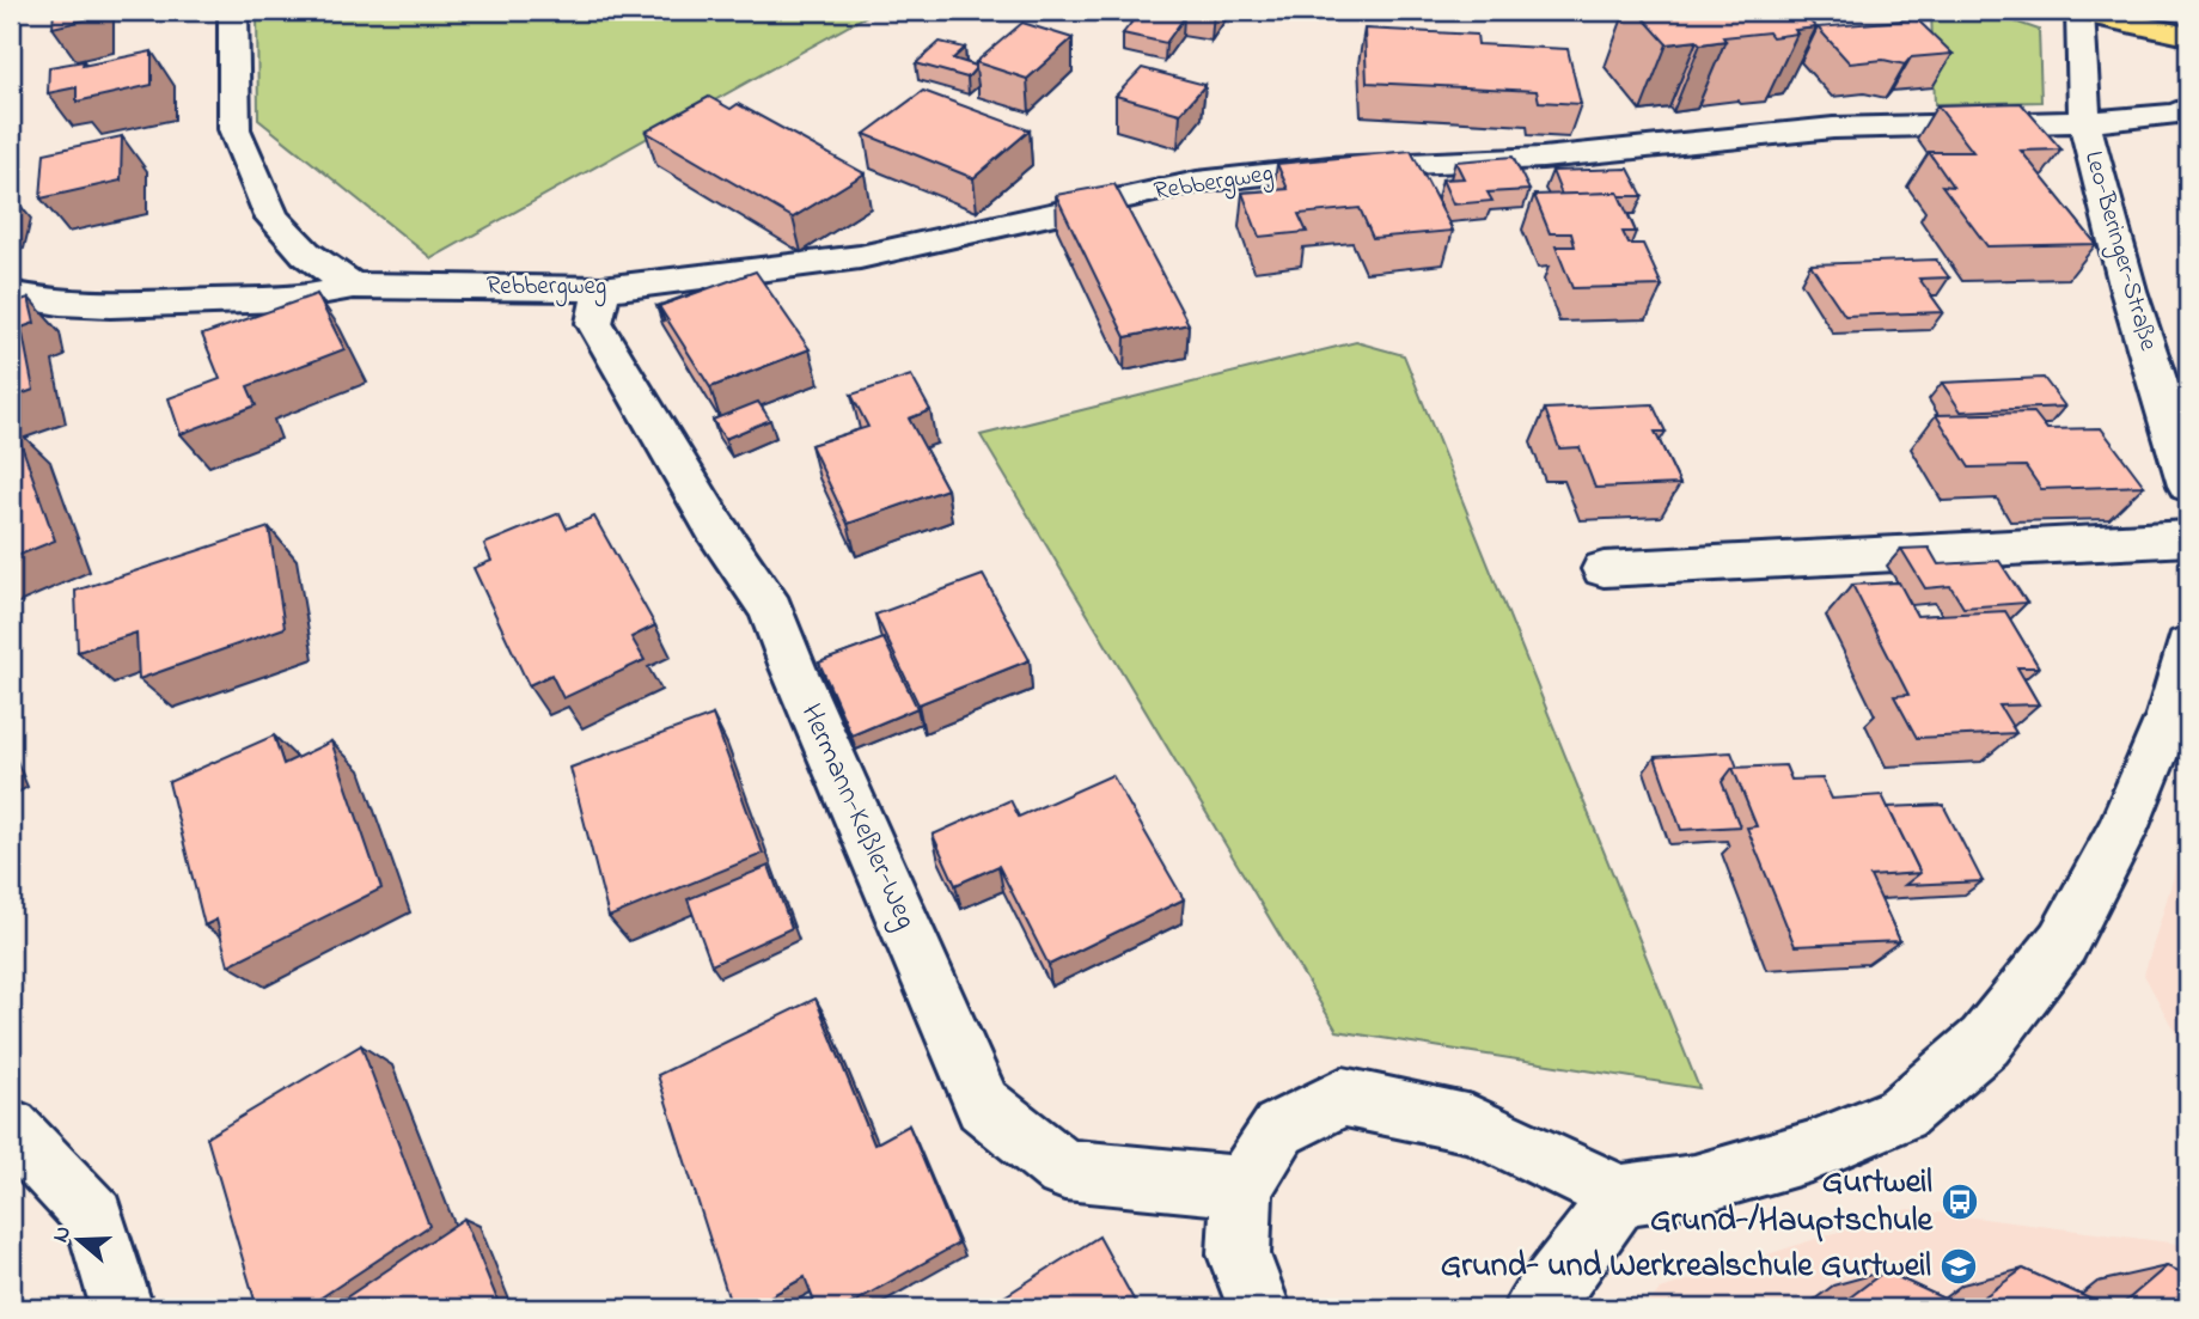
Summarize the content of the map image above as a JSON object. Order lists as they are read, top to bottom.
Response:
{
  "streets": {
    "street": ["Rebbergweg", "Leo-Beringer-Straße", "Hermann-Keßler-Weg"]
  },
  "crossings": [
    ["Rebbergweg", "Leo-Beringer-Straße"],
    ["Rebbergweg", "Hermann-Keßler-Weg"]
  ],
  "places": {
    "bus stop": ["Gurtweil Grund-/Hauptschule"],
    "school or university": ["Grund- und Werkrealschule Gurtweil"]
  },
  "north": "left"
}
